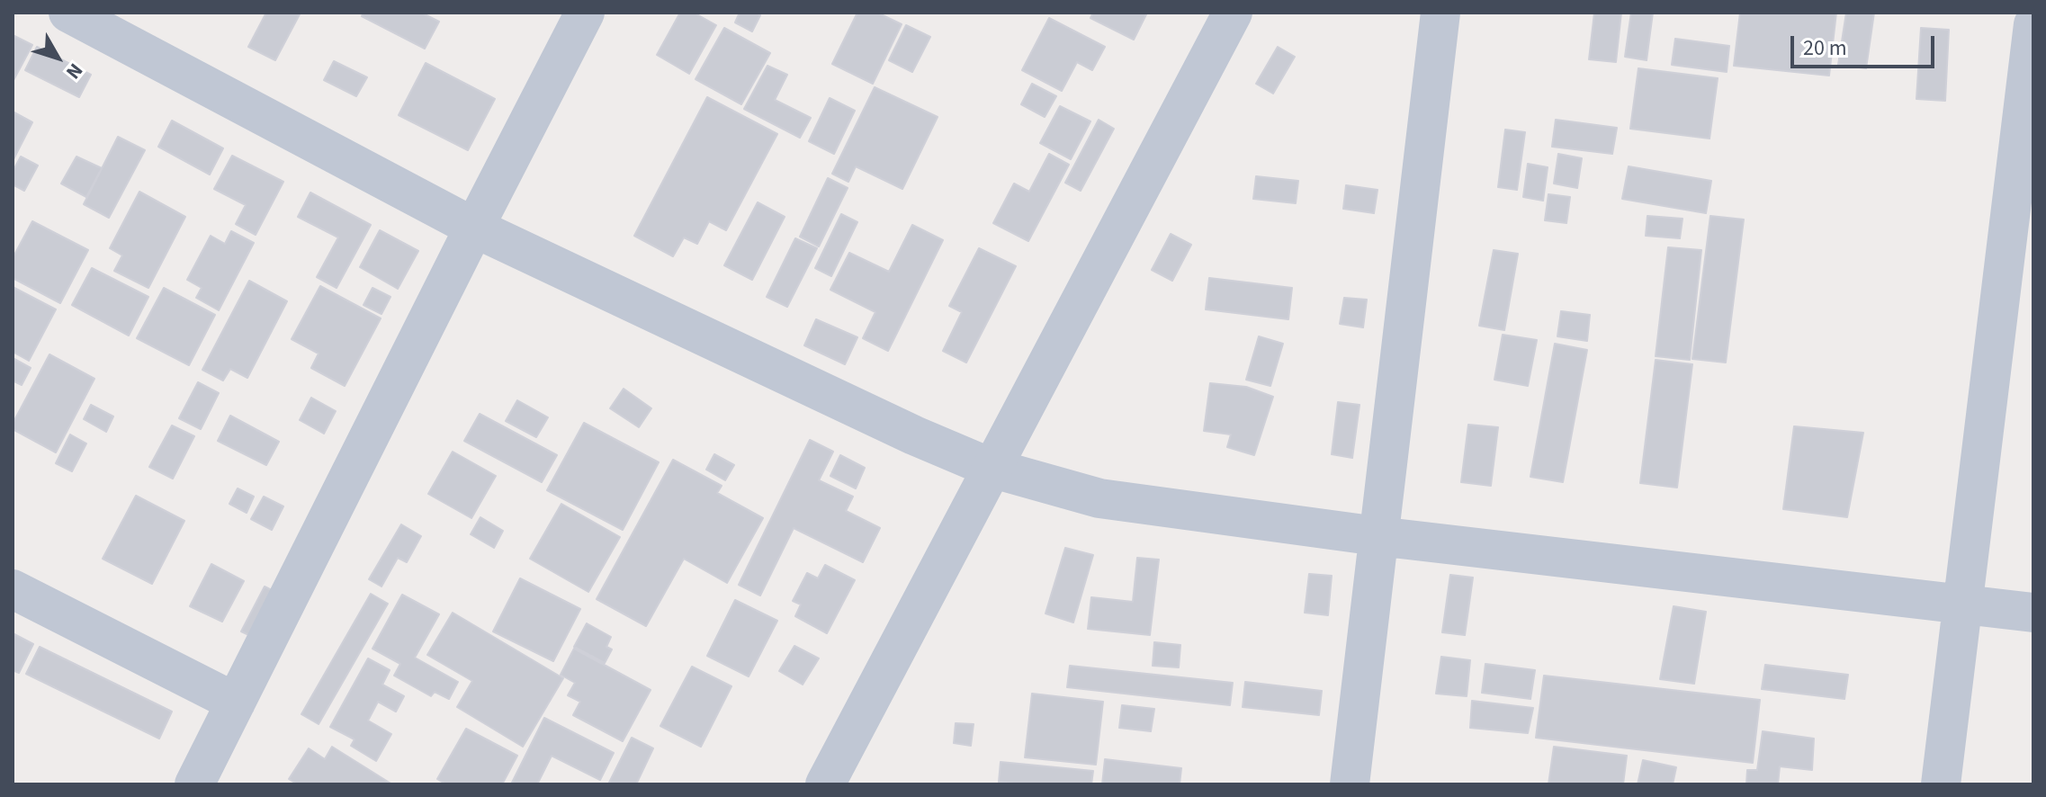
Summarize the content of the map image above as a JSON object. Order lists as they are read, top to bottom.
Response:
{
  "scale_bar": "20 m",
  "north": "bottom right"
}
